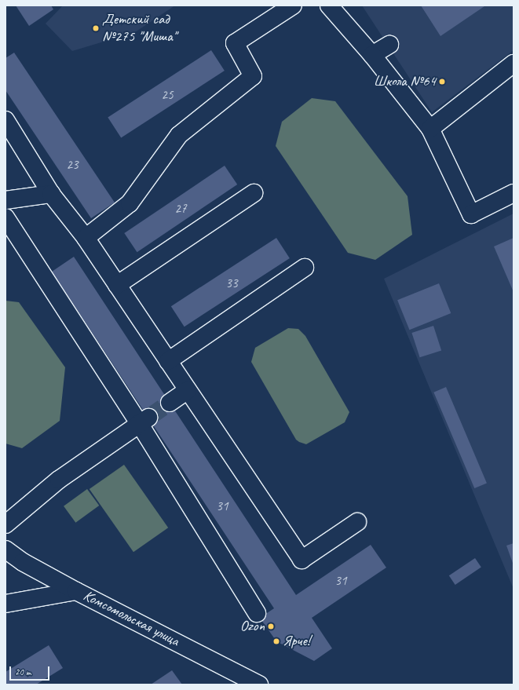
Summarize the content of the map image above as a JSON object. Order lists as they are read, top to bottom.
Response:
{
  "streets": {
    "main road": ["Комсомольская улица"]
  },
  "places": [
    "Детский сад №275 \"Миша\"",
    "Школа №64",
    "Ozon",
    "Ярче!"
  ],
  "house_numbers": [
    "25",
    "23",
    "27",
    "33",
    "31",
    "31"
  ],
  "scale_bar": "20 m"
}
